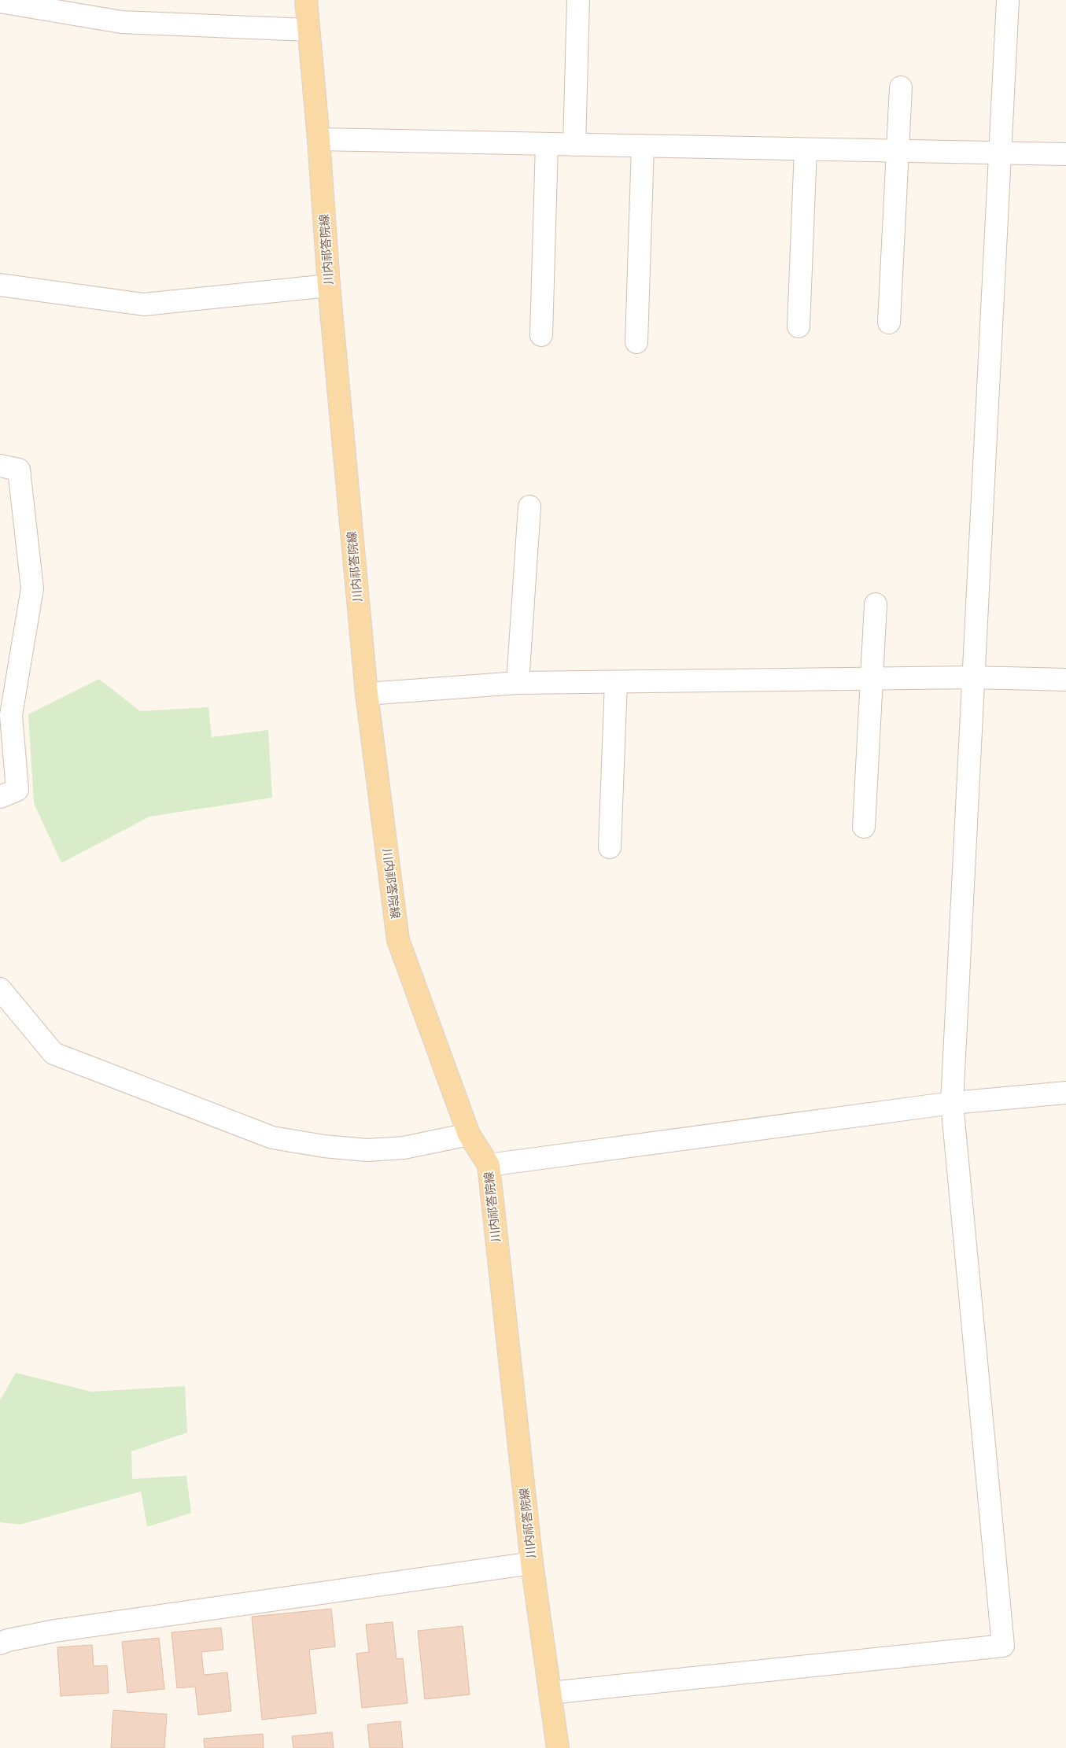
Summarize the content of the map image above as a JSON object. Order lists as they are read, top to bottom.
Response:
{
  "streets": {
    "main road": ["川内祁答院線"]
  }
}
